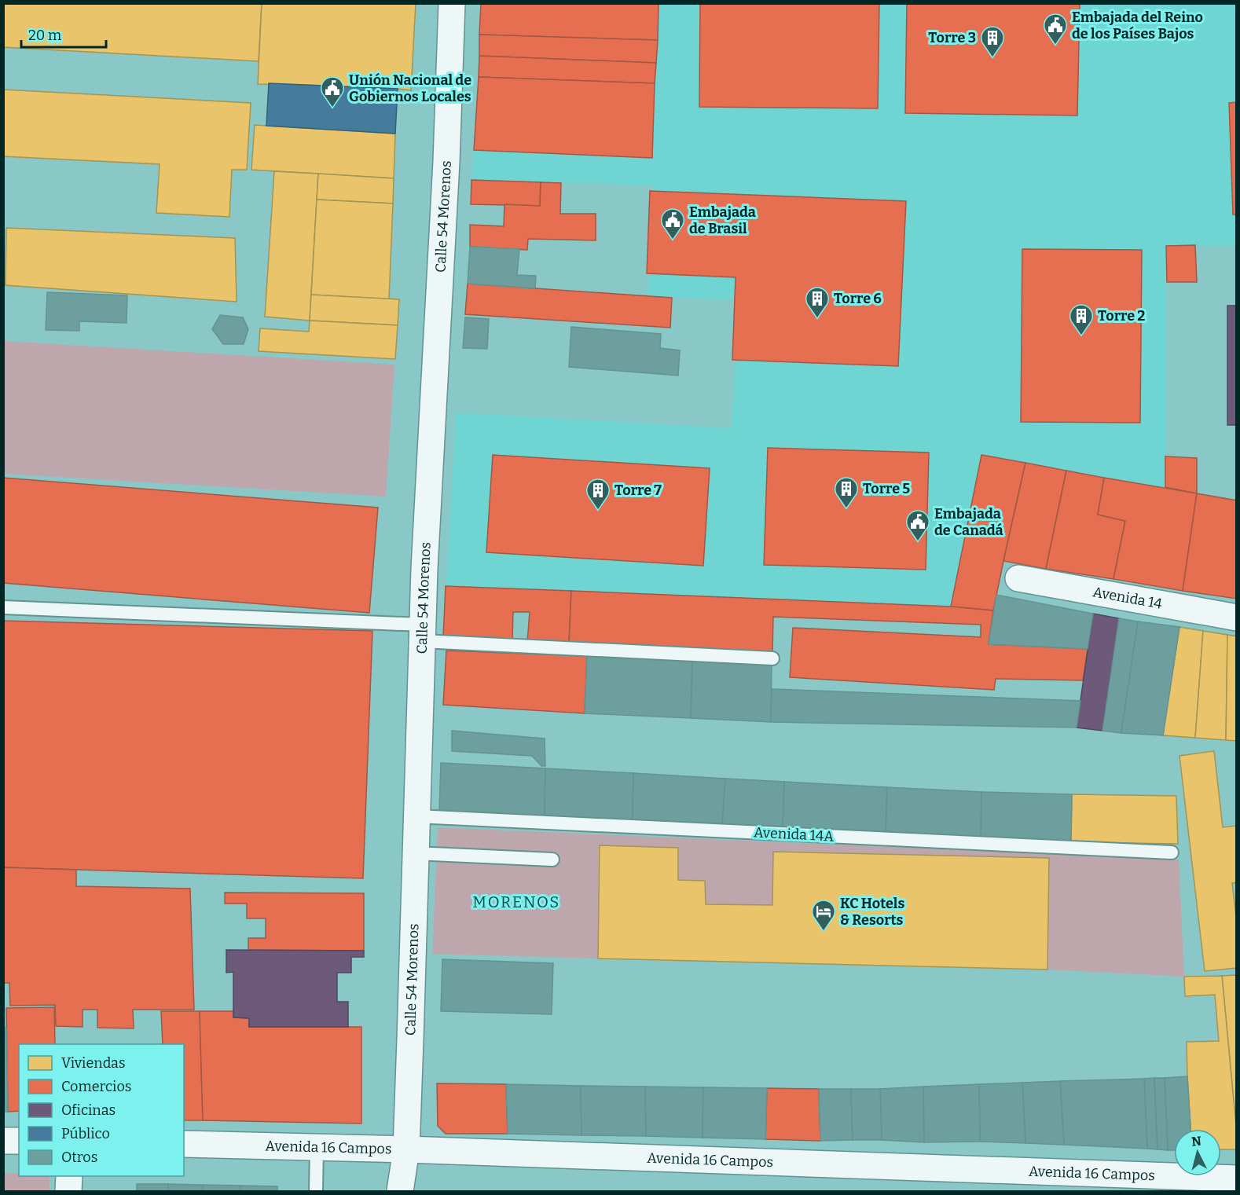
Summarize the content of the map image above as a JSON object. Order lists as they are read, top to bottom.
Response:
{
  "streets": {
    "street": ["Calle 54 Morenos", "Avenida 14", "Avenida 16 Campos"],
    "lane": ["Avenida 14A"]
  },
  "crossings": [
    ["Calle 54 Morenos", "Avenida 14A"],
    ["Calle 54 Morenos", "Avenida 16 Campos"]
  ],
  "districts": ["MORENOS"],
  "places": {
    "public building": [
      "Embajada del Reino de los Países Bajos",
      "Unión Nacional de Gobiernos Locales",
      "Embajada de Brasil",
      "Embajada de Canadá"
    ],
    "building": [
      "Torre 3",
      "Torre 6",
      "Torre 2",
      "Torre 5",
      "Torre 7"
    ],
    "hotel": ["KC Hotels & Resorts"]
  },
  "legend": [
    "Viviendas",
    "Comercios",
    "Oficinas",
    "Público",
    "Otros"
  ],
  "scale_bar": "20 m",
  "north": "top"
}
